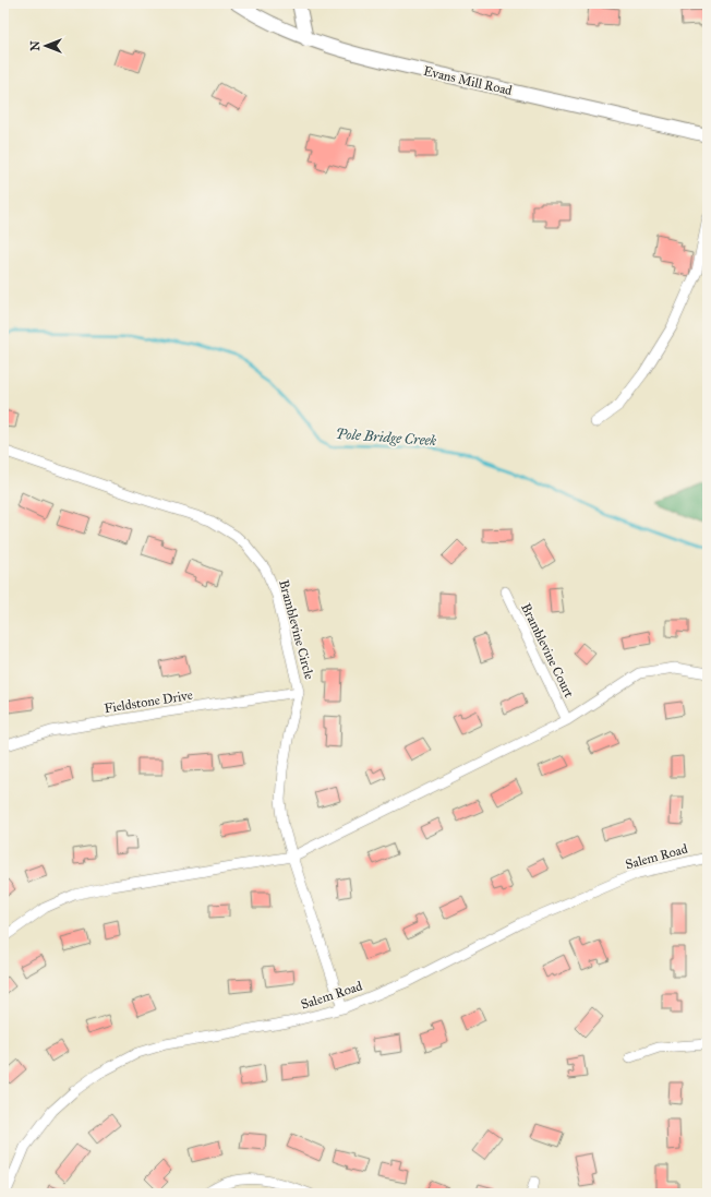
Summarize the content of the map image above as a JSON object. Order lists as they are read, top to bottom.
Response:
{
  "streets": {
    "main road": ["Evans Mill Road"],
    "street": [
      "Bramblevine Circle",
      "Bramblevine Court",
      "Fieldstone Drive",
      "Salem Road"
    ]
  },
  "crossings": [
    ["Bramblevine Circle", "Fieldstone Drive"],
    ["Bramblevine Circle", "Salem Road"]
  ],
  "water": ["Pole Bridge Creek"],
  "north": "left"
}
